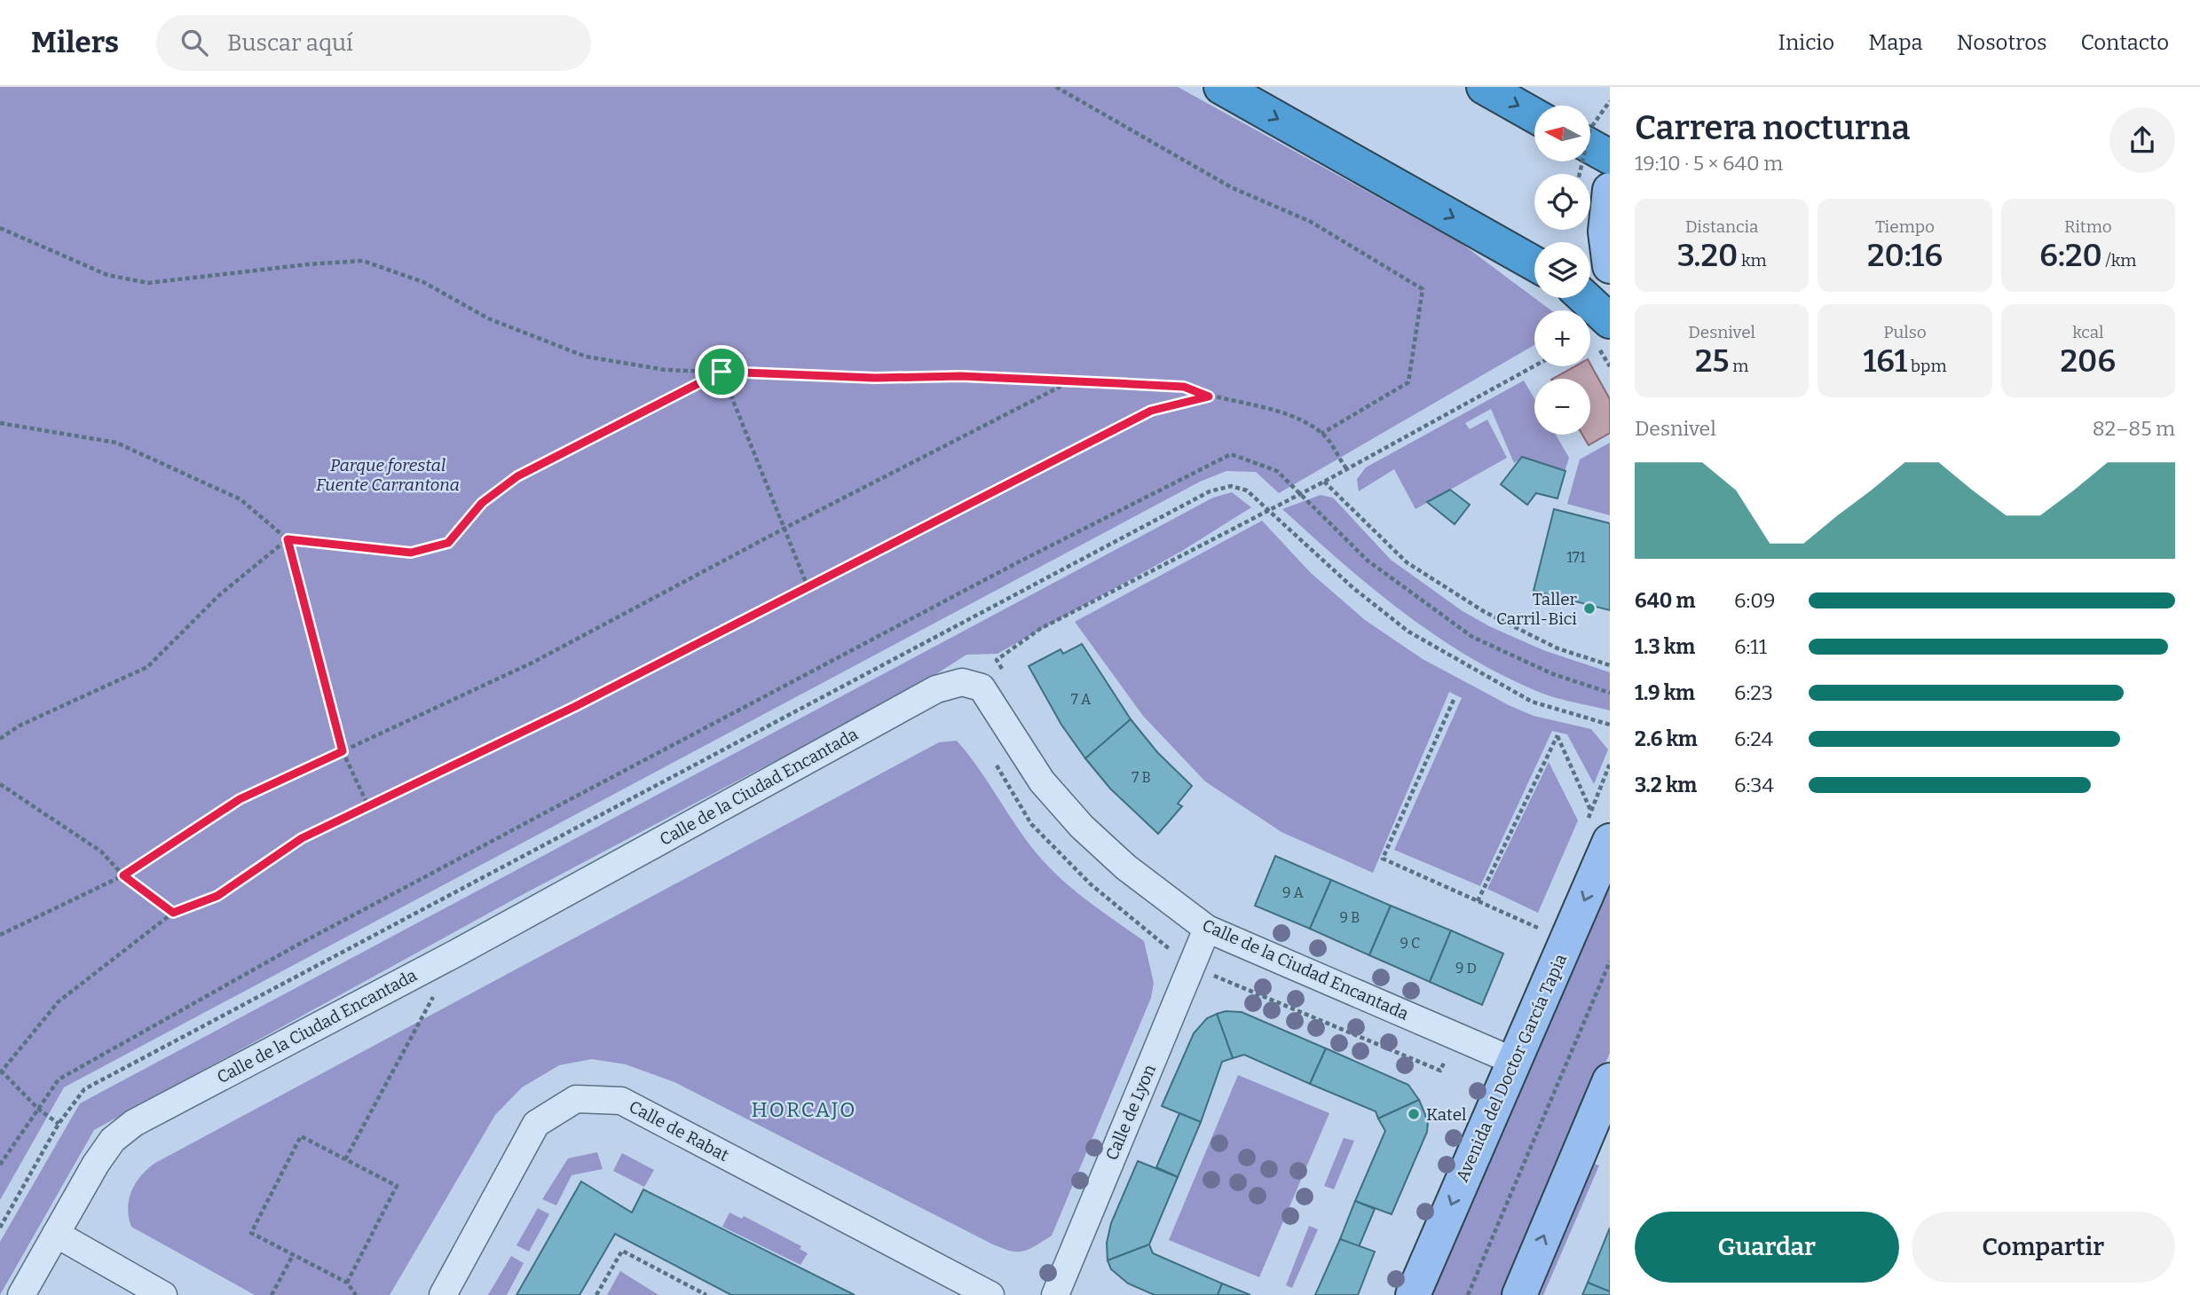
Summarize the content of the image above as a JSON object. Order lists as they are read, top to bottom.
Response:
{
  "streets": {
    "main road": ["Avenida del Doctor García Tapia"],
    "street": ["Calle de la Ciudad Encantada", "Calle de Lyon", "Calle de Rabat"]
  },
  "crossings": [
    ["Calle de la Ciudad Encantada", "Avenida del Doctor García Tapia"],
    ["Calle de la Ciudad Encantada", "Calle de Lyon"]
  ],
  "districts": ["HORCAJO"],
  "parks": ["Parque forestal Fuente Carrantona"],
  "places": ["Taller Carril-Bici", "Katel"],
  "house_numbers": [
    "171",
    "7 A",
    "7 B",
    "9 A",
    "9 B",
    "9 C",
    "9 D"
  ],
  "north": "left",
  "page": {
    "header": "Milers",
    "search": "Buscar aquí",
    "nav": [
      "Inicio",
      "Mapa",
      "Nosotros",
      "Contacto"
    ],
    "heading": ["Carrera nocturna", "19:10 · 5 × 640 m"],
    "map_buttons": ["+", "−"],
    "stats": [
      ["Distancia", "3.20 km"],
      ["Tiempo", "20:16"],
      ["Ritmo", "6:20 /km"],
      ["Desnivel", "25 m"],
      ["Pulso", "161 bpm"],
      ["kcal", "206"]
    ],
    "chart": ["Desnivel", "82–85 m"],
    "list": [
      {
        "name": "640 m",
        "note": "6:09"
      },
      {
        "name": "1.3 km",
        "note": "6:11"
      },
      {
        "name": "1.9 km",
        "note": "6:23"
      },
      {
        "name": "2.6 km",
        "note": "6:24"
      },
      {
        "name": "3.2 km",
        "note": "6:34"
      }
    ],
    "buttons": ["Guardar", "Compartir"]
  }
}
